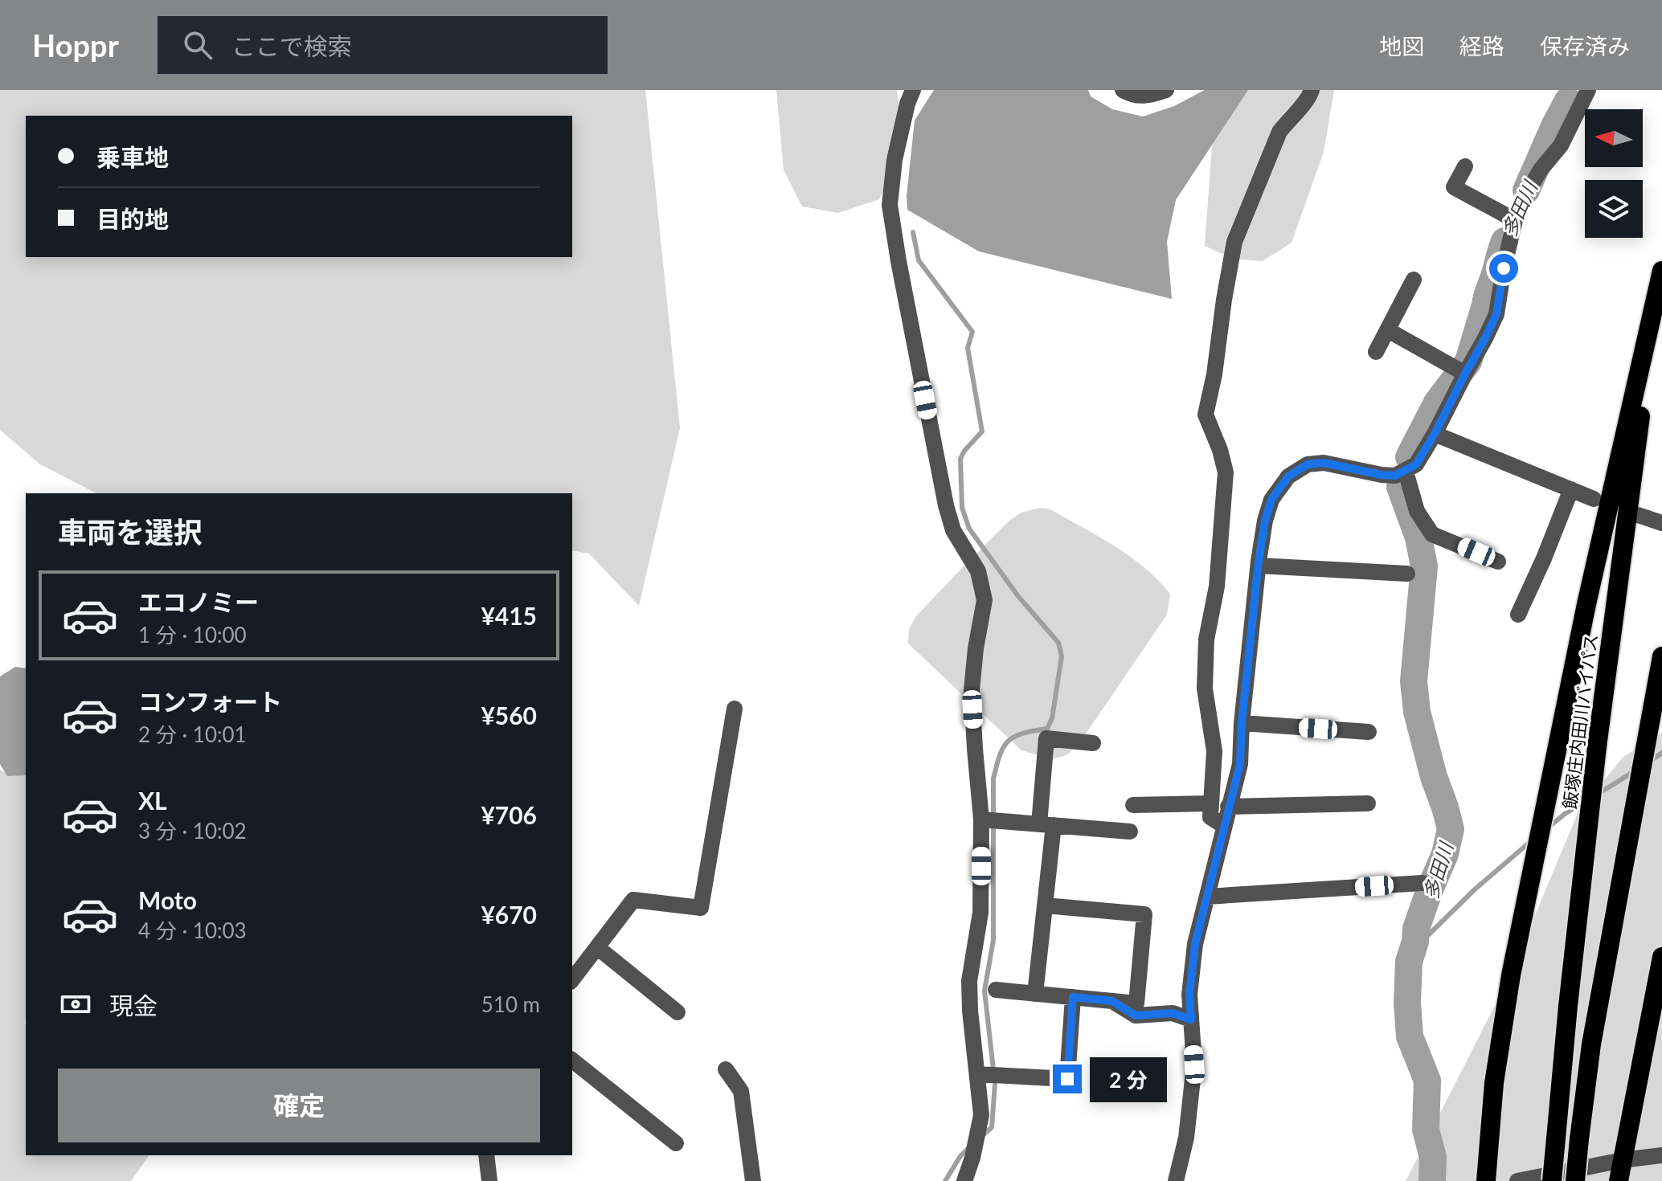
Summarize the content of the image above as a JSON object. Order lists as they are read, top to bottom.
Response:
{
  "streets": {
    "highway": ["飯塚庄内田川バイパス"]
  },
  "water": ["多田川"],
  "north": "left",
  "page": {
    "header": "Hoppr",
    "search": "ここで検索",
    "nav": ["地図", "経路", "保存済み"],
    "banner": ["乗車地", "目的地"],
    "heading": "車両を選択",
    "list": [
      {
        "name": "エコノミー",
        "note": "1 分 · 10:00",
        "value": "¥415"
      },
      {
        "name": "コンフォート",
        "note": "2 分 · 10:01",
        "value": "¥560"
      },
      {
        "name": "XL",
        "note": "3 分 · 10:02",
        "value": "¥706"
      },
      {
        "name": "Moto",
        "note": "4 分 · 10:03",
        "value": "¥670"
      }
    ],
    "pay": ["現金", "510 m"],
    "buttons": "確定",
    "bubble": "2 分"
  }
}
